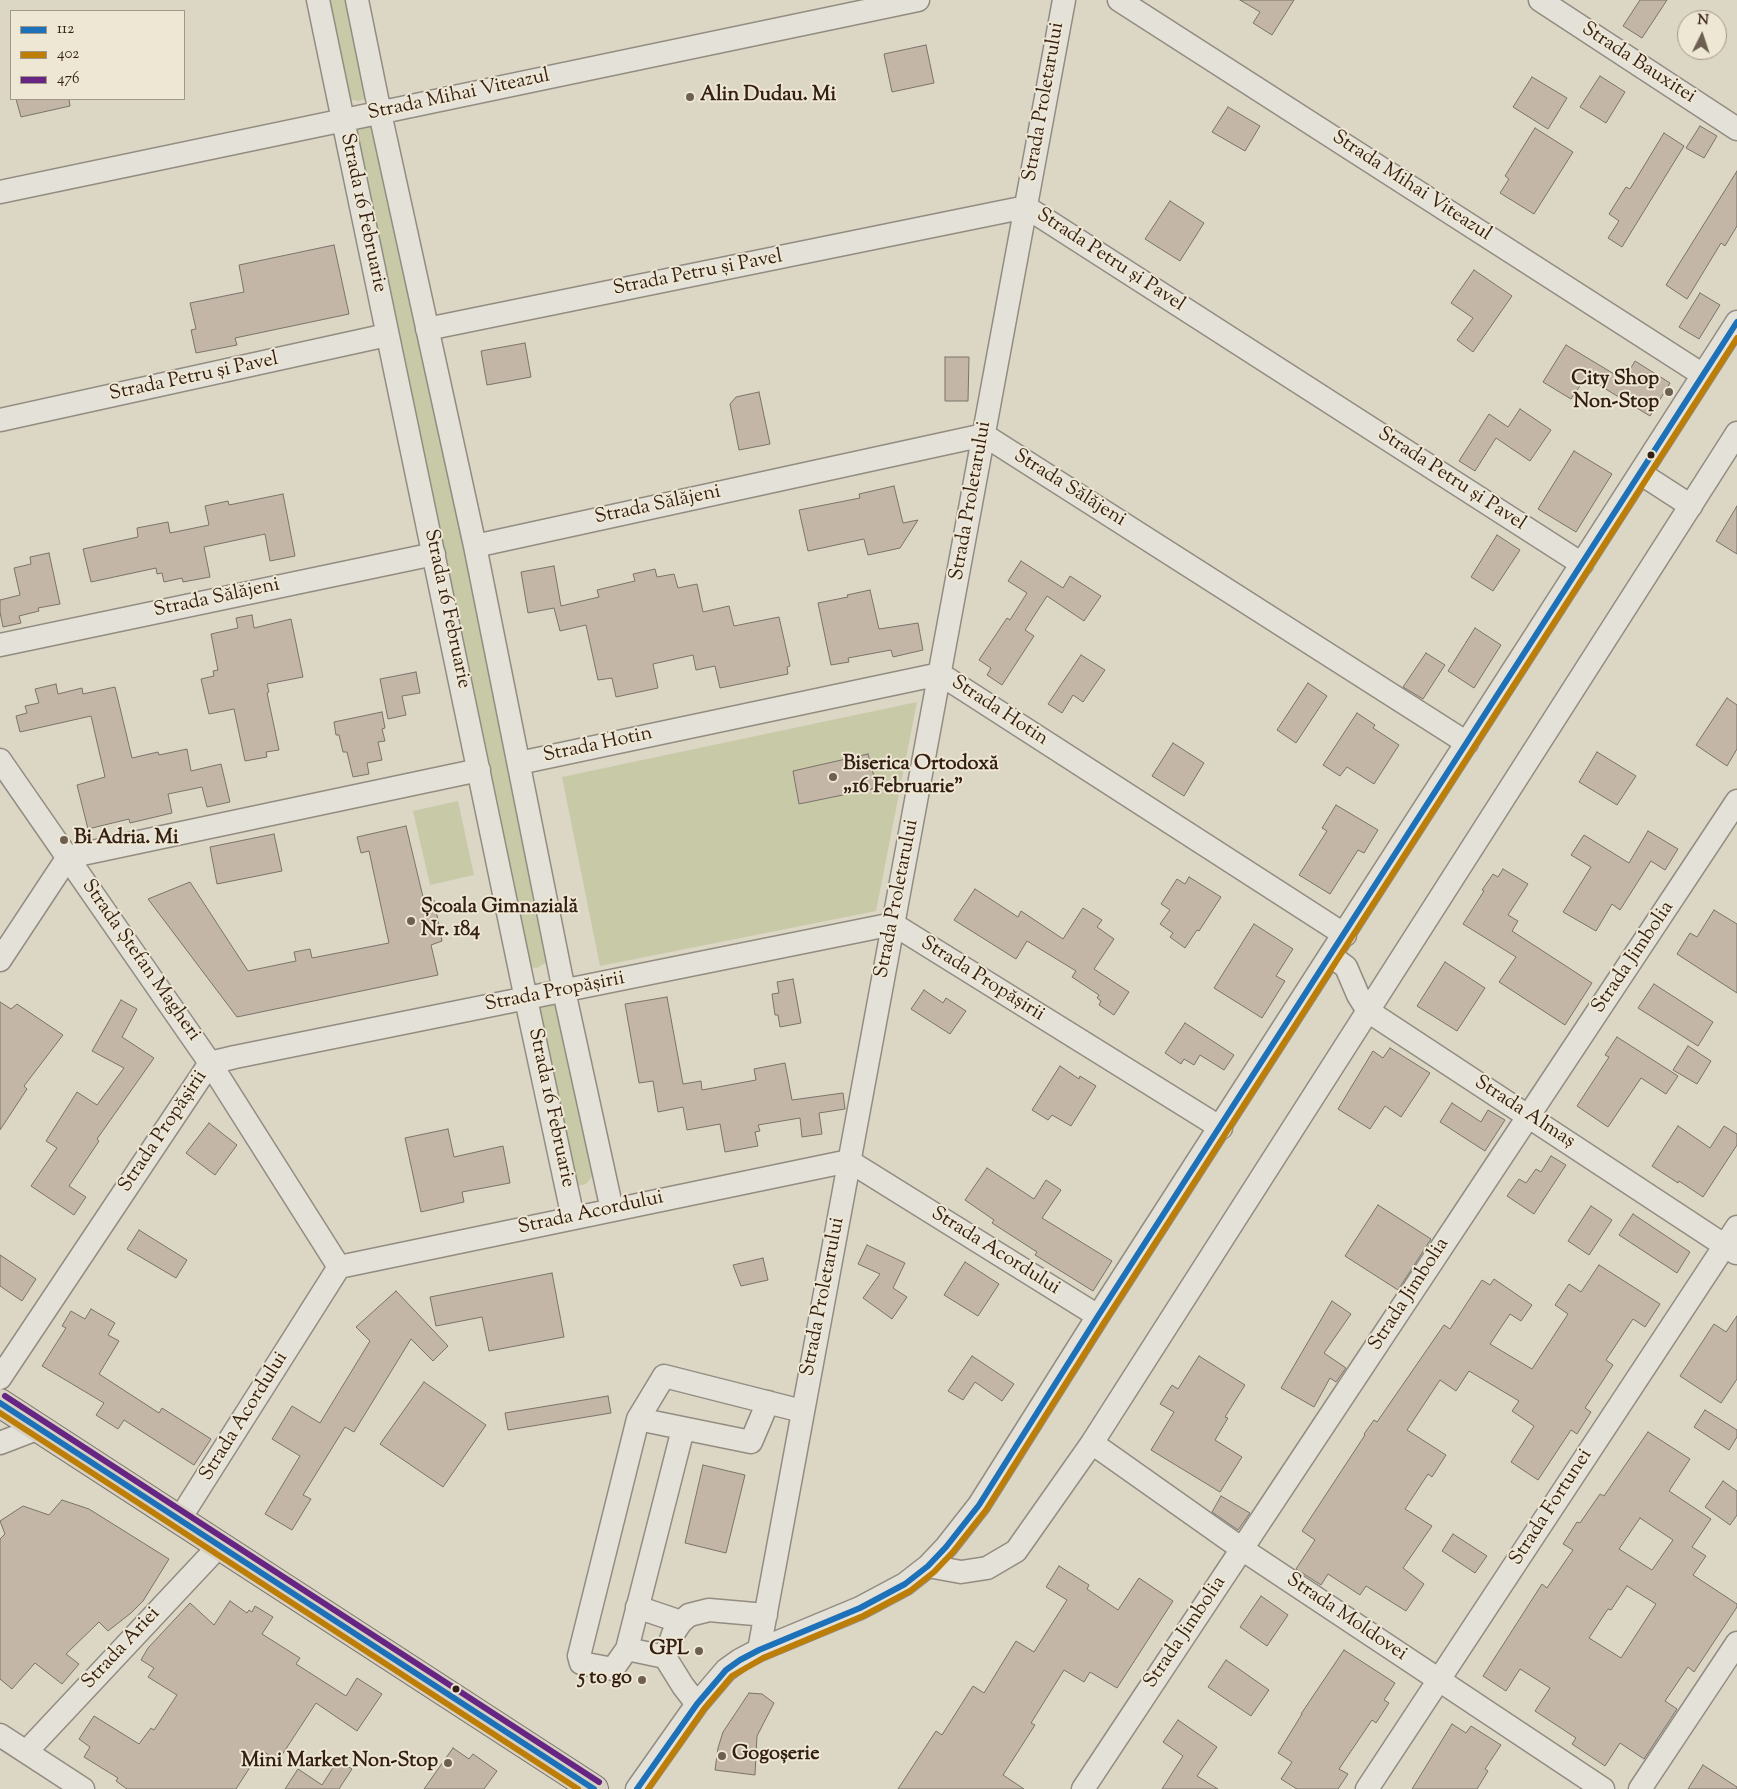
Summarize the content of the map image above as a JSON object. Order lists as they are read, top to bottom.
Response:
{
  "streets": {
    "street": [
      "Strada Bauxitei",
      "Strada Mihai Viteazul",
      "Strada Proletarului",
      "Strada 16 Februarie",
      "Strada Petru și Pavel",
      "Strada Sălăjeni",
      "Strada Hotin",
      "Strada Jimbolia",
      "Strada Ștefan Magheri",
      "Strada Propășirii",
      "Strada Almaș",
      "Strada Acordului",
      "Strada Fortunei",
      "Strada Moldovei",
      "Strada Ariei"
    ]
  },
  "crossings": [
    ["Strada Mihai Viteazul", "Strada 16 Februarie"],
    ["Strada Proletarului", "Strada Petru și Pavel"],
    ["Strada Proletarului", "Strada Sălăjeni"],
    ["Strada Proletarului", "Strada Hotin"],
    ["Strada Proletarului", "Strada Propășirii"],
    ["Strada Proletarului", "Strada Acordului"],
    ["Strada 16 Februarie", "Strada Petru și Pavel"],
    ["Strada 16 Februarie", "Strada Sălăjeni"],
    ["Strada 16 Februarie", "Strada Hotin"],
    ["Strada 16 Februarie", "Strada Propășirii"],
    ["Strada 16 Februarie", "Strada Acordului"],
    ["Strada Jimbolia", "Strada Almaș"],
    ["Strada Jimbolia", "Strada Moldovei"],
    ["Strada Ștefan Magheri", "Strada Propășirii"],
    ["Strada Ștefan Magheri", "Strada Acordului"],
    ["Strada Almaș", "Strada Fortunei"],
    ["Strada Fortunei", "Strada Moldovei"]
  ],
  "places": [
    "Alin Dudau. Mi",
    "City Shop Non-Stop",
    "Biserica Ortodoxă „16 Februarie”",
    "Bi Adria. Mi",
    "Școala Gimnazială Nr. 184",
    "GPL",
    "5 to go",
    "Gogoșerie",
    "Mini Market Non-Stop"
  ],
  "lines": ["transit line 112", "transit line 402", "transit line 476"],
  "legend": ["112", "402", "476"],
  "north": "top"
}
